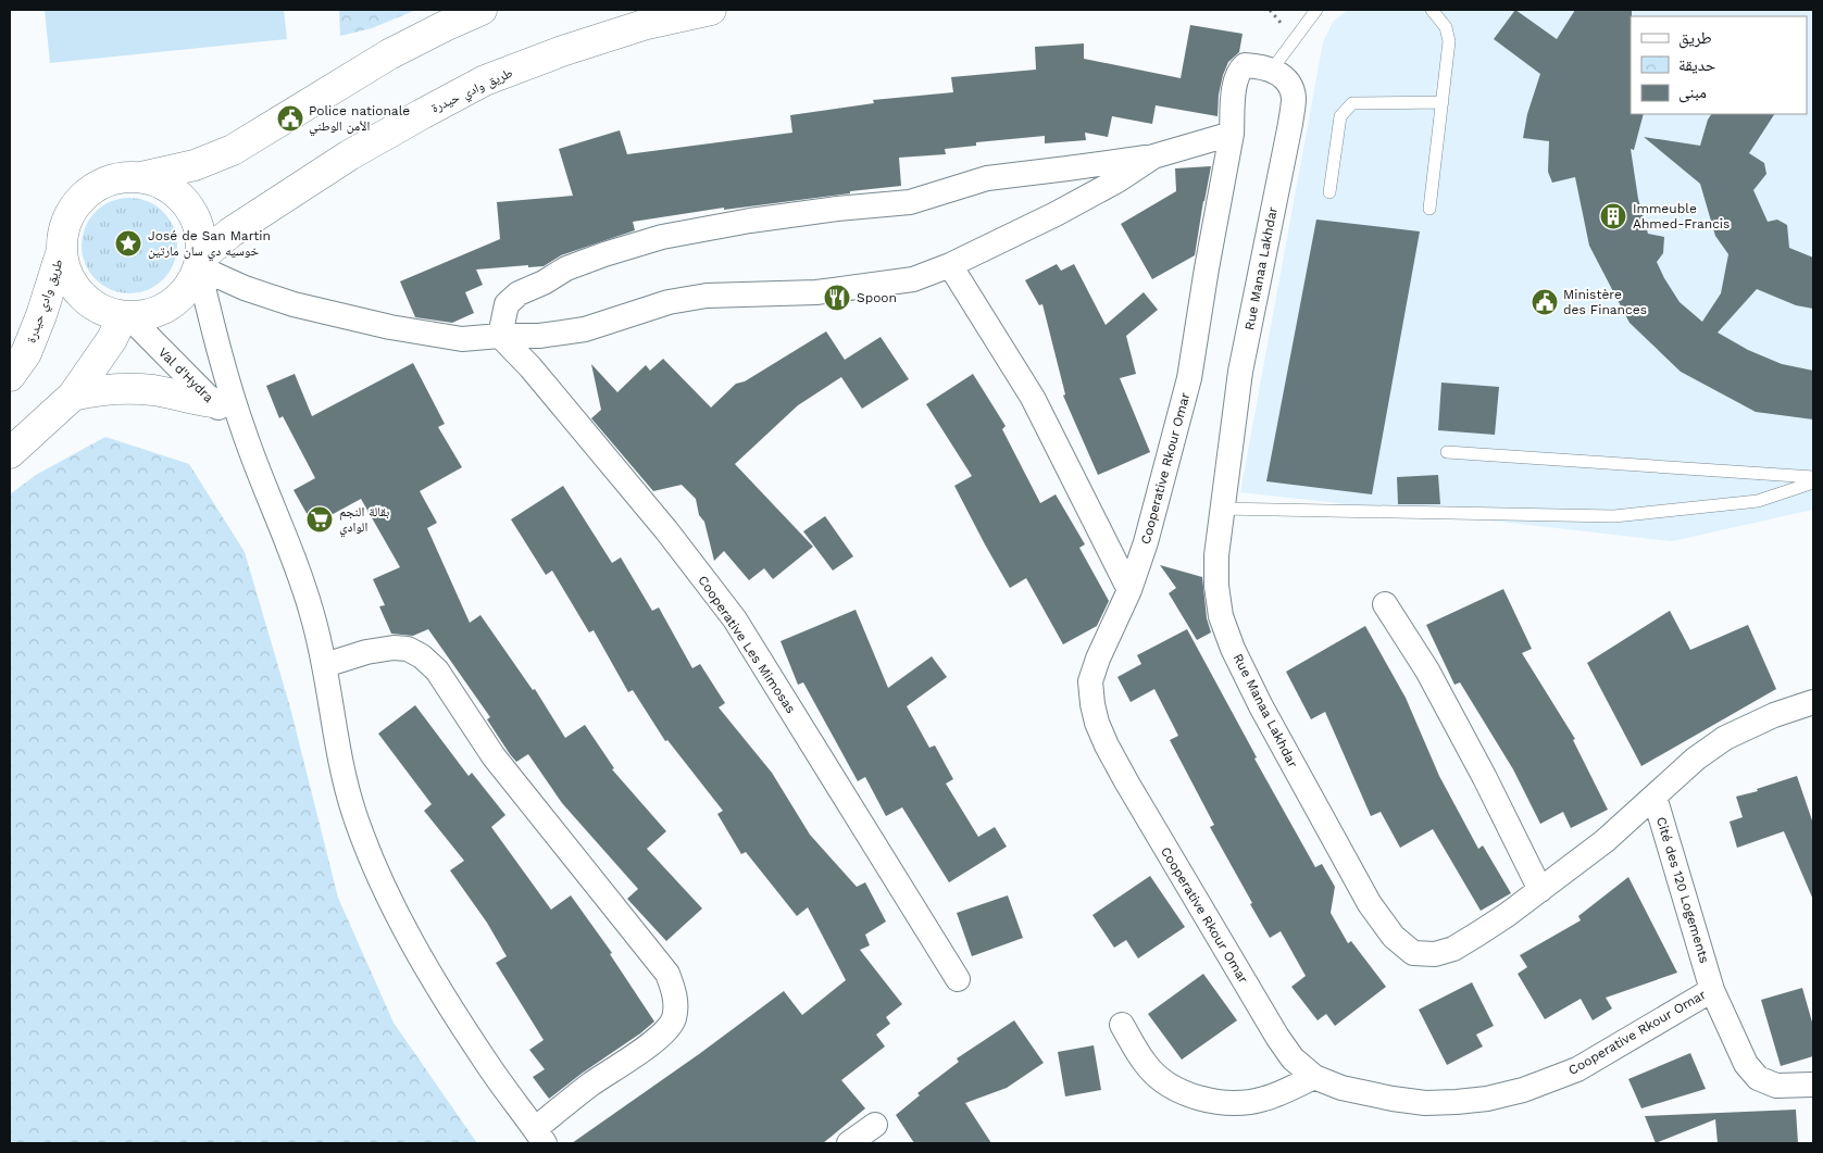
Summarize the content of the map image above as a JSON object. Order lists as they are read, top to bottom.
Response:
{
  "streets": {
    "main road": ["طريق وادي حيدرة"],
    "street": [
      "Rue Manaa Lakhdar",
      "Val d'Hydra",
      "Cooperative Rkour Omar",
      "Cooperative Les Mimosas",
      "Cité des 120 Logements"
    ]
  },
  "crossings": [
    ["طريق وادي حيدرة", "Val d'Hydra"],
    ["Rue Manaa Lakhdar", "Cité des 120 Logements"],
    ["Cooperative Rkour Omar", "Cité des 120 Logements"]
  ],
  "places": {
    "public building": ["Police nationale الأمن الوطني", "Ministère des Finances"],
    "building": ["Immeuble Ahmed-Francis"],
    "place": ["José de San Martin خوسيه دي سان مارتين"],
    "restaurant": ["Spoon"],
    "supermarket": ["بقالة النجم الوادي"]
  },
  "legend": ["طريق", "حديقة", "مبنى"]
}
